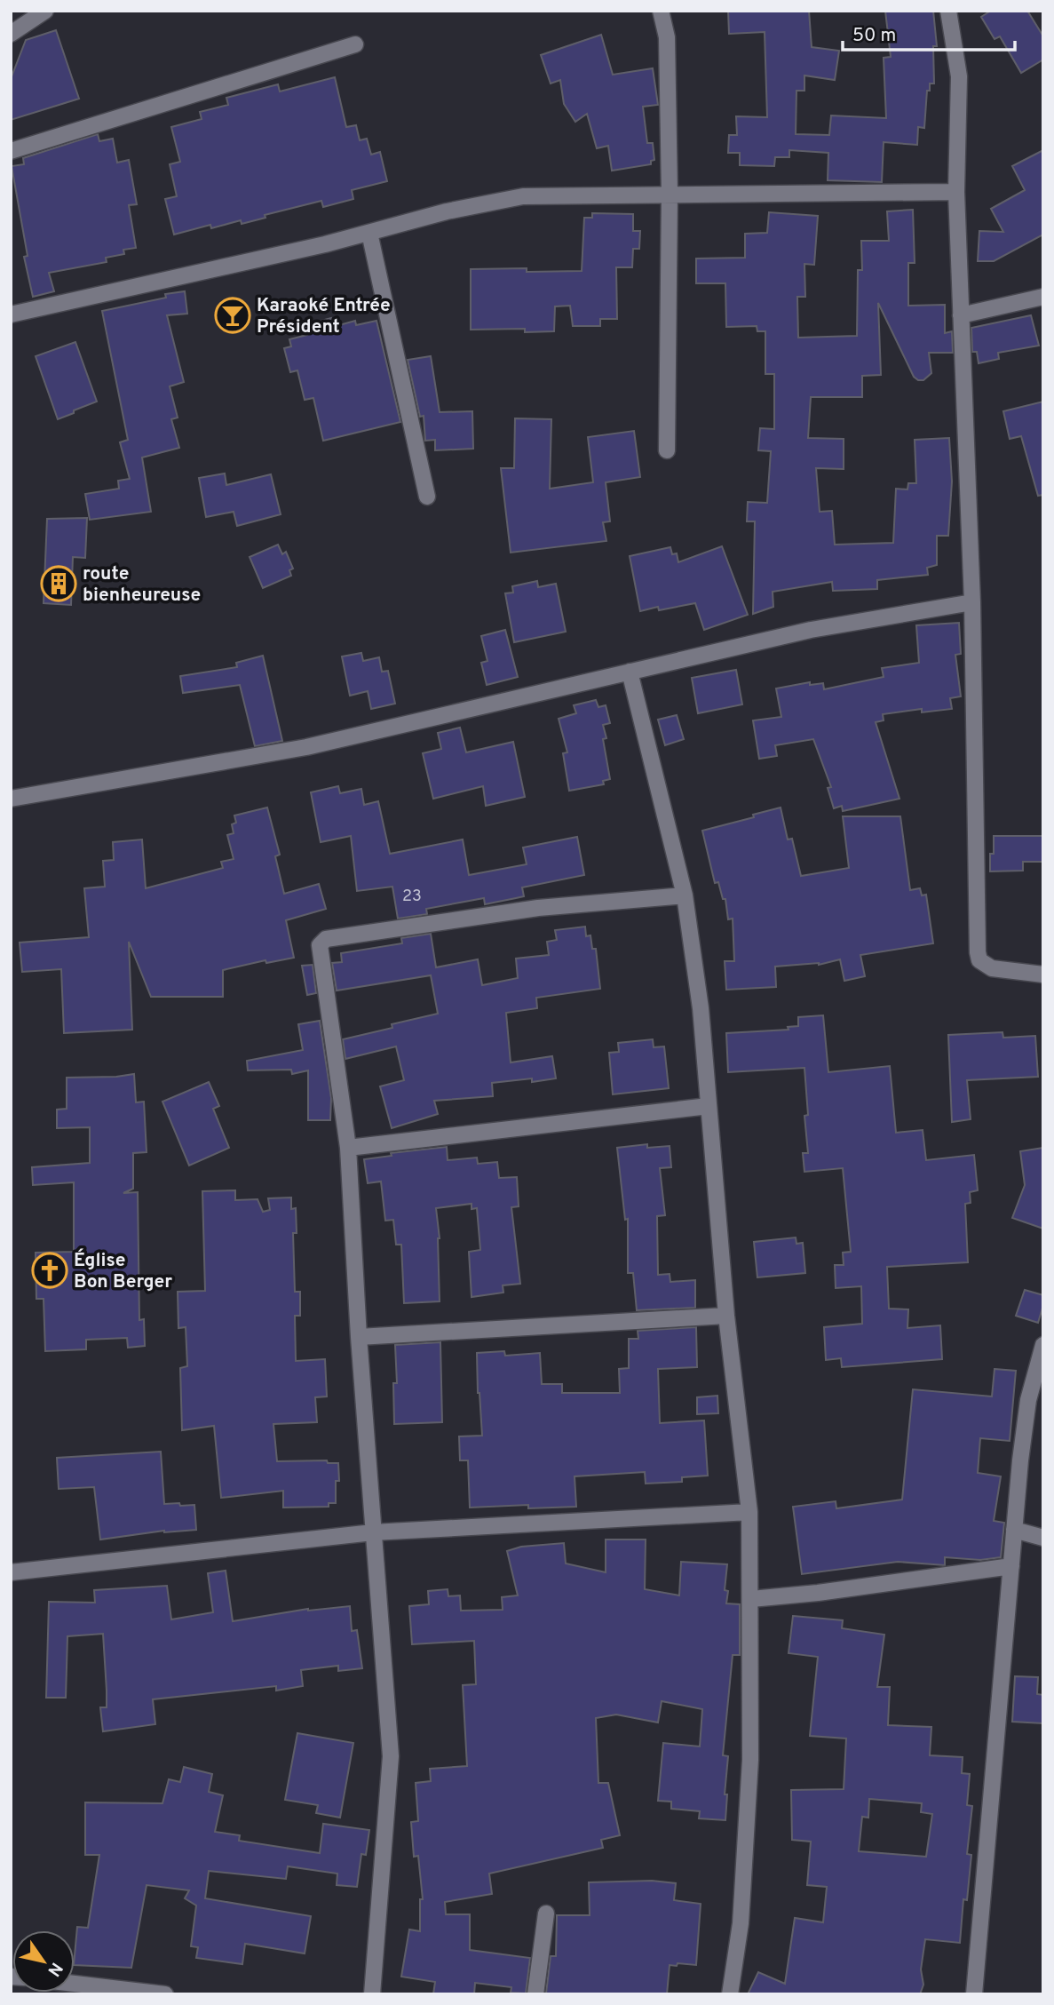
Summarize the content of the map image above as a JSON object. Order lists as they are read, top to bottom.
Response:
{
  "places": {
    "bar": ["Karaoké Entrée Président"],
    "building": ["route bienheureuse"],
    "church": ["Église Bon Berger"]
  },
  "house_numbers": ["23"],
  "scale_bar": "50 m",
  "north": "bottom right"
}
